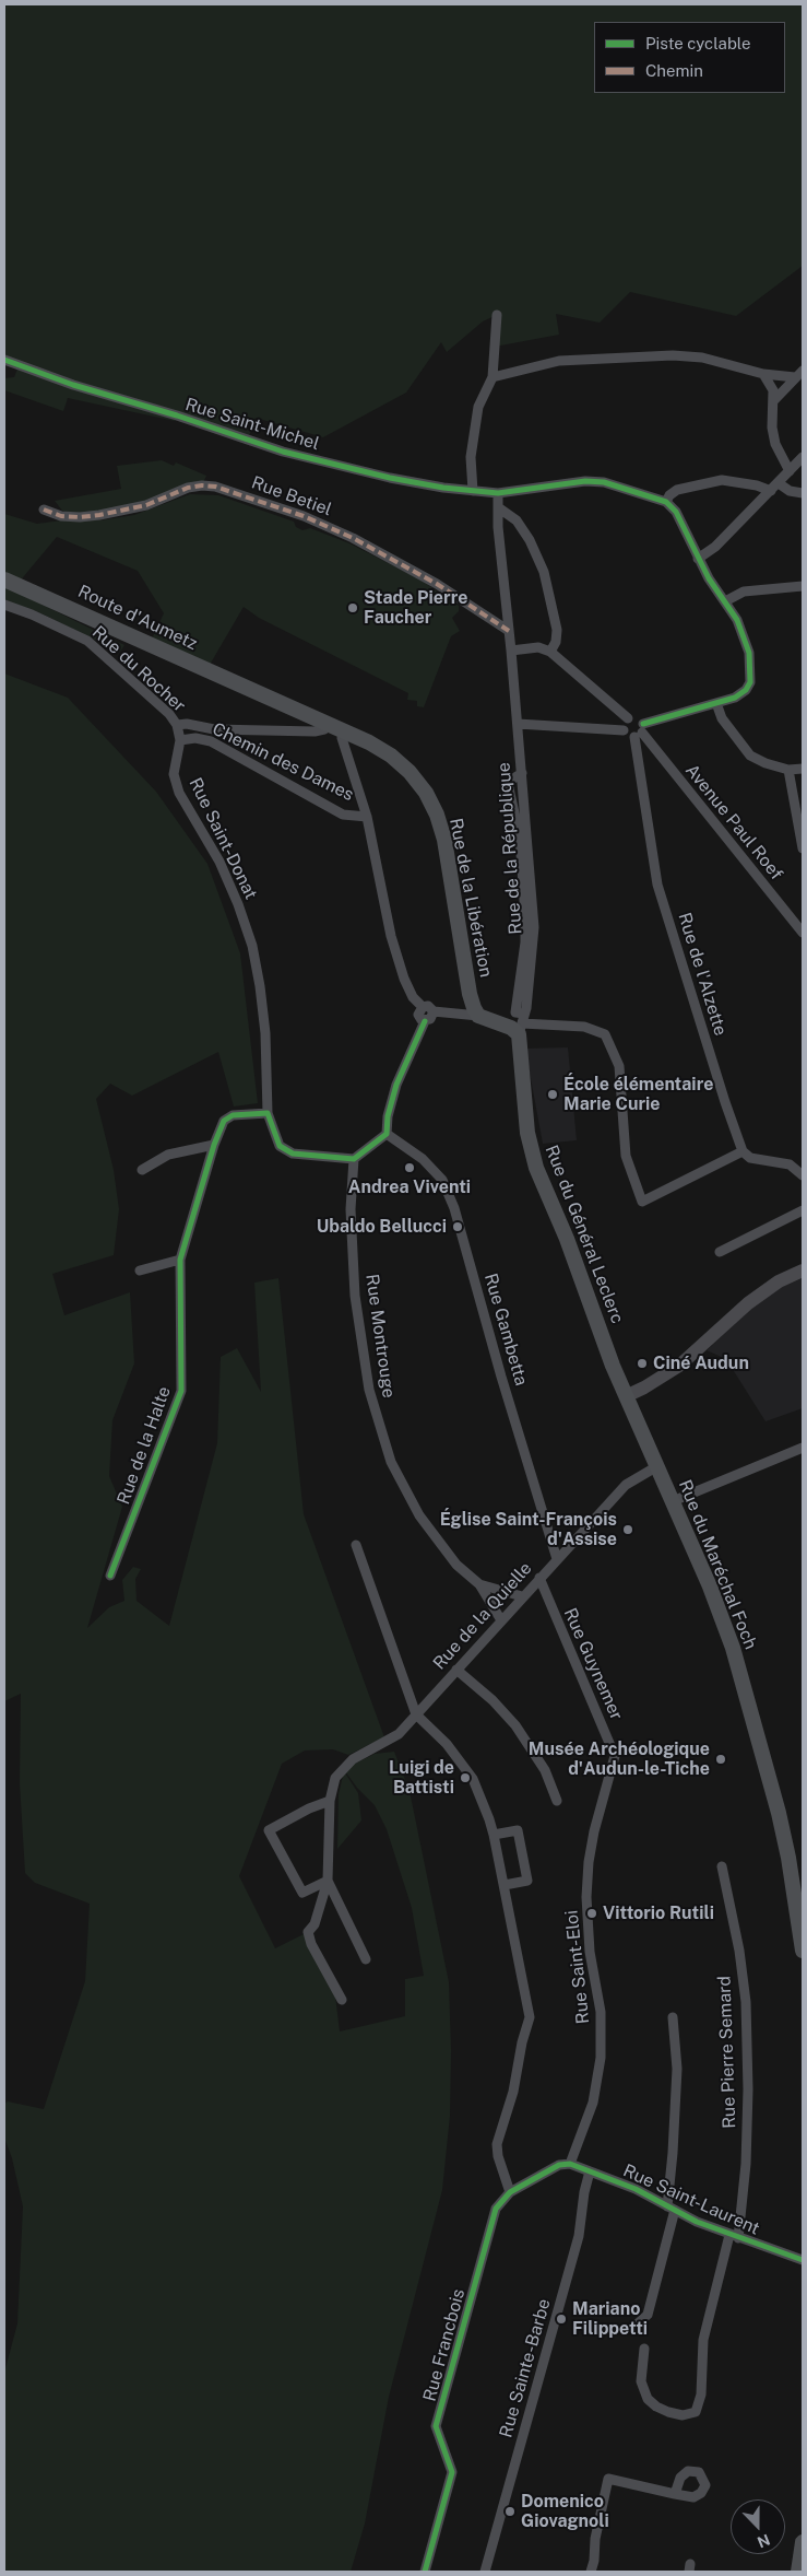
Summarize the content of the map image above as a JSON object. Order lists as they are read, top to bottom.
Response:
{
  "streets": {
    "main road": [
      "Route d'Aumetz",
      "Rue de la Libération",
      "Rue du Général Leclerc",
      "Rue du Maréchal Foch"
    ],
    "street": [
      "Rue Saint-Michel",
      "Rue Betiel",
      "Rue du Rocher",
      "Chemin des Dames",
      "Avenue Paul Roef",
      "Rue Saint-Donat",
      "Rue de la République",
      "Rue de l'Alzette",
      "Rue Gambetta",
      "Rue Montrouge",
      "Rue de la Halte",
      "Rue de la Quielle",
      "Rue Guynemer",
      "Rue Saint-Eloi",
      "Rue Pierre Semard",
      "Rue Saint-Laurent",
      "Rue Francbois",
      "Rue Sainte-Barbe"
    ]
  },
  "crossings": [
    ["Route d'Aumetz", "Rue de la Libération"],
    ["Rue du Rocher", "Chemin des Dames"],
    ["Rue du Rocher", "Rue Saint-Donat"],
    ["Chemin des Dames", "Rue Saint-Donat"],
    ["Chemin des Dames", "Rue de la Libération"],
    ["Avenue Paul Roef", "Rue de l'Alzette"],
    ["Rue Saint-Donat", "Rue de la Halte"],
    ["Rue de la République", "Rue du Général Leclerc"],
    ["Rue du Général Leclerc", "Rue du Maréchal Foch"],
    ["Rue Gambetta", "Rue de la Quielle"],
    ["Rue Montrouge", "Rue de la Quielle"],
    ["Rue du Maréchal Foch", "Rue de la Quielle"],
    ["Rue de la Quielle", "Rue Guynemer"],
    ["Rue Guynemer", "Rue Saint-Eloi"],
    ["Rue Saint-Eloi", "Rue Saint-Laurent"],
    ["Rue Pierre Semard", "Rue Saint-Laurent"],
    ["Rue Saint-Laurent", "Rue Sainte-Barbe"]
  ],
  "places": [
    "Stade Pierre Faucher",
    "École élémentaire Marie Curie",
    "Andrea Viventi",
    "Ubaldo Bellucci",
    "Ciné Audun",
    "Église Saint-François d'Assise",
    "Musée Archéologique d'Audun-le-Tiche",
    "Luigi de Battisti",
    "Vittorio Rutili",
    "Mariano Filippetti",
    "Domenico Giovagnoli"
  ],
  "legend": ["Piste cyclable", "Chemin"],
  "north": "bottom"
}
